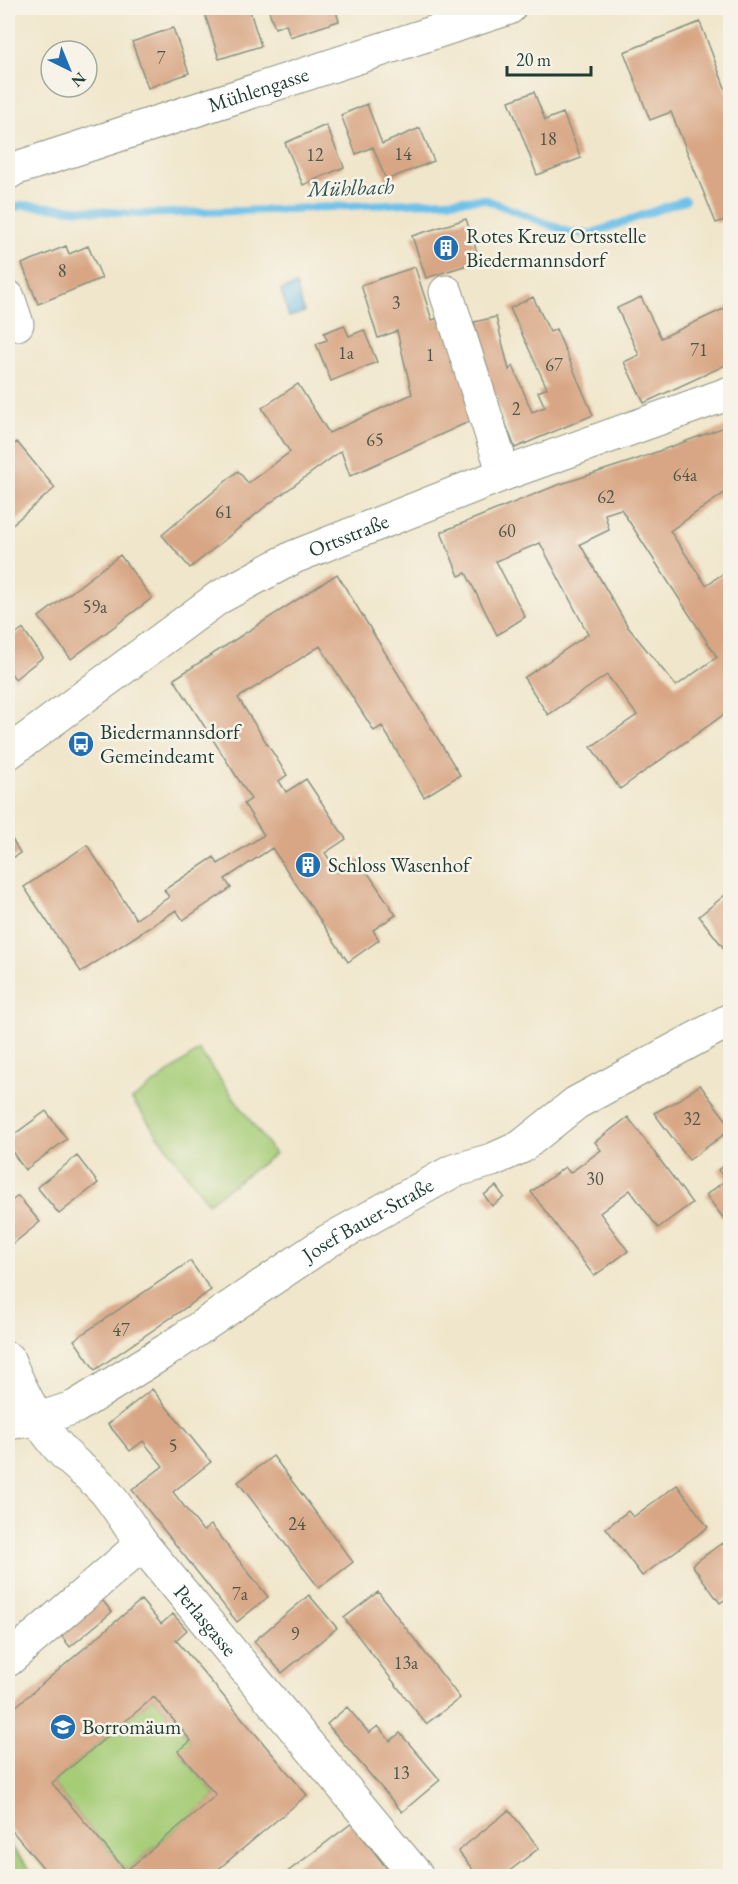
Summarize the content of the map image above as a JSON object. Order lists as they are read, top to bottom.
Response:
{
  "streets": {
    "street": [
      "Mühlengasse",
      "Ortsstraße",
      "Josef Bauer-Straße",
      "Perlasgasse"
    ]
  },
  "crossings": [
    ["Josef Bauer-Straße", "Perlasgasse"]
  ],
  "water": ["Mühlbach"],
  "places": {
    "building": ["Rotes Kreuz Ortsstelle Biedermannsdorf", "Schloss Wasenhof"],
    "bus stop": ["Biedermannsdorf Gemeindeamt"],
    "school or university": ["Borromäum"]
  },
  "house_numbers": [
    "7",
    "18",
    "14",
    "12",
    "8",
    "3",
    "71",
    "1a",
    "1",
    "67",
    "2",
    "65",
    "64a",
    "62",
    "61",
    "60",
    "59a",
    "32",
    "30",
    "47",
    "5",
    "24",
    "7a",
    "9",
    "13a",
    "13"
  ],
  "scale_bar": "20 m",
  "north": "bottom right"
}
